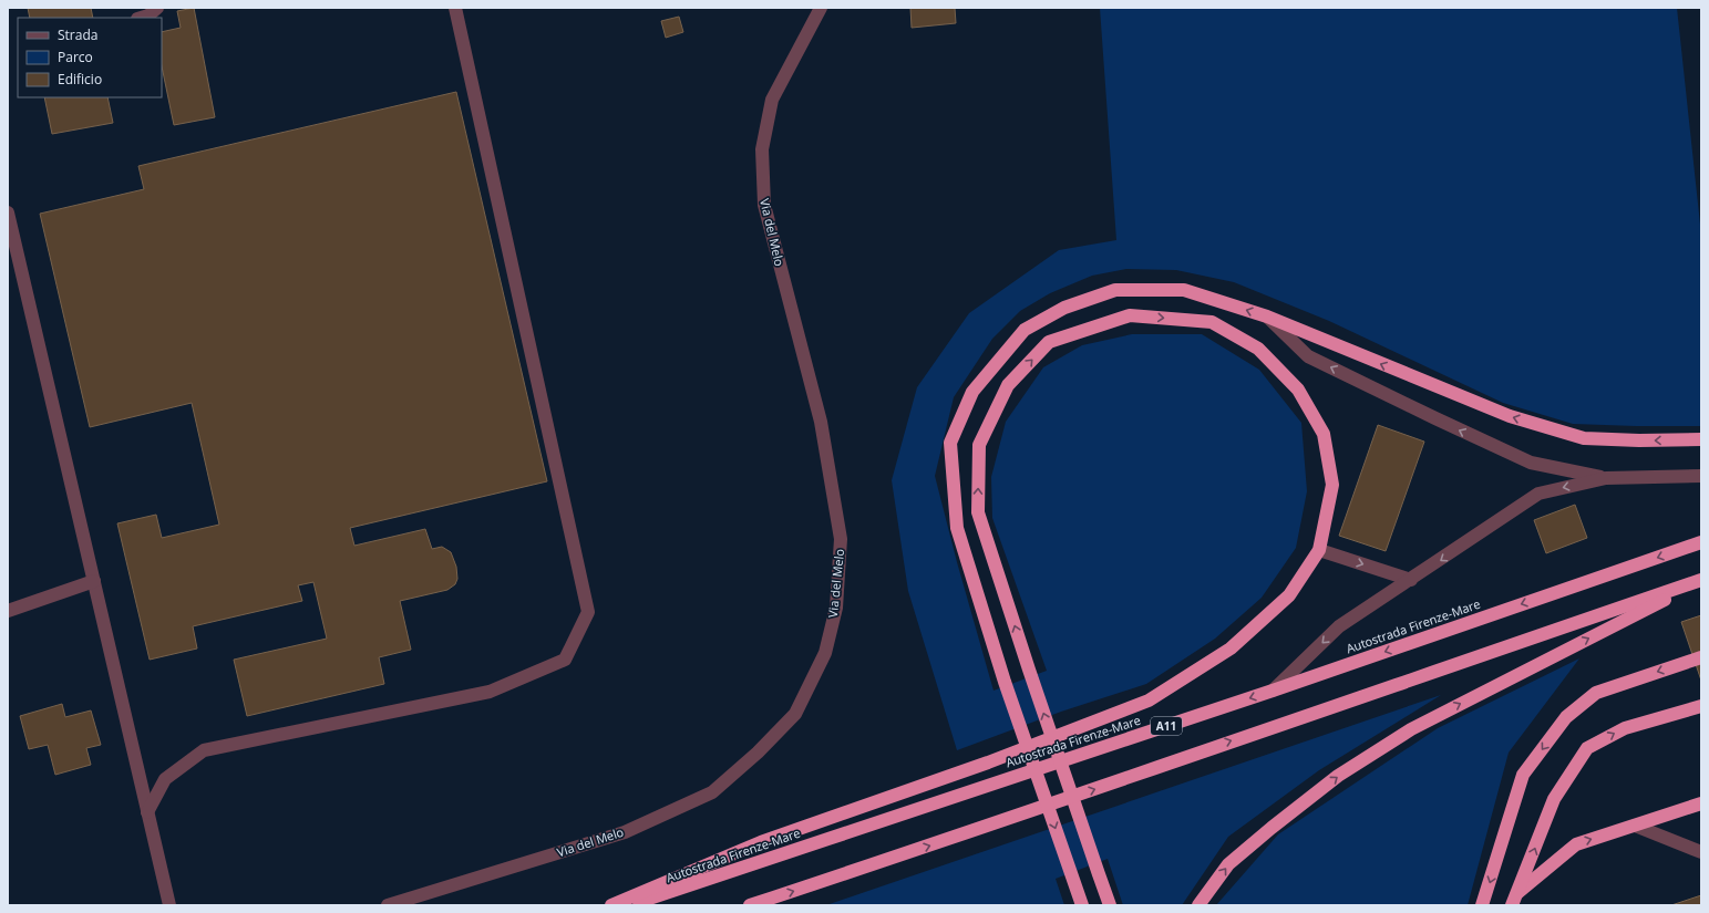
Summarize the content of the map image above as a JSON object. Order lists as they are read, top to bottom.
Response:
{
  "streets": {
    "highway": ["Autostrada Firenze-Mare", "A11"],
    "street": ["Via del Melo"]
  },
  "legend": ["Strada", "Parco", "Edificio"]
}
